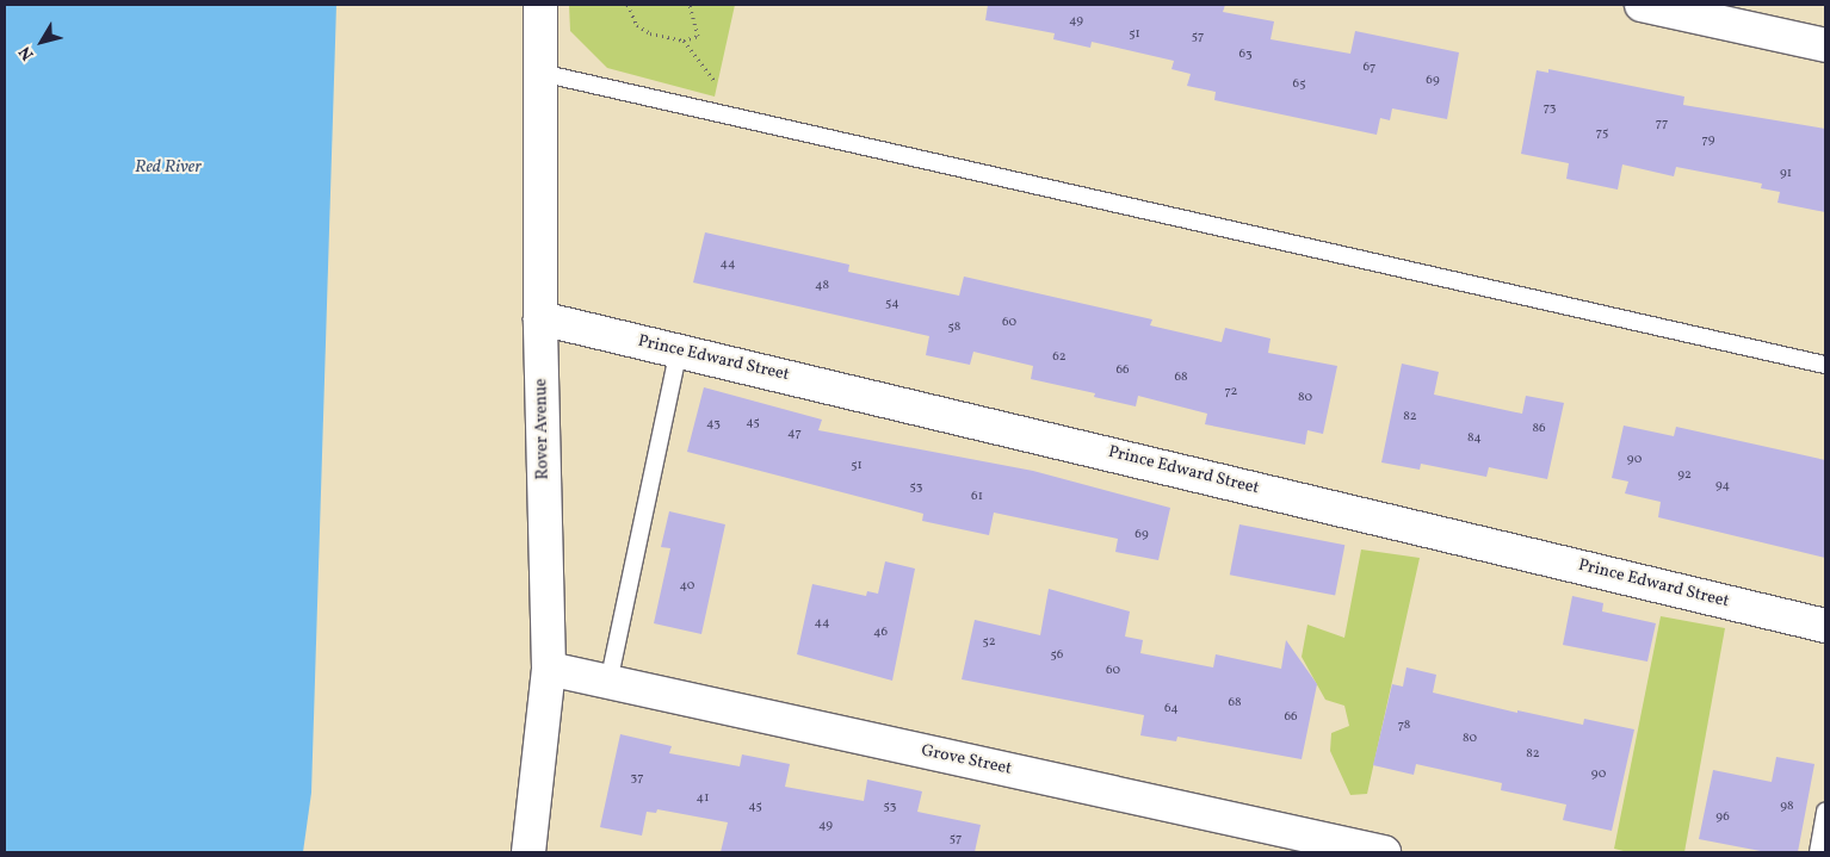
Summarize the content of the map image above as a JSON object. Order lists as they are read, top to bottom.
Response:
{
  "streets": {
    "street": ["Prince Edward Street", "Rover Avenue", "Grove Street"]
  },
  "crossings": [
    ["Prince Edward Street", "Rover Avenue"],
    ["Rover Avenue", "Grove Street"]
  ],
  "water": ["Red River"],
  "house_numbers": [
    "49",
    "51",
    "57",
    "63",
    "67",
    "69",
    "65",
    "73",
    "77",
    "75",
    "79",
    "91",
    "44",
    "48",
    "54",
    "60",
    "58",
    "62",
    "66",
    "68",
    "72",
    "80",
    "82",
    "45",
    "43",
    "86",
    "47",
    "84",
    "90",
    "51",
    "92",
    "94",
    "53",
    "61",
    "69",
    "40",
    "44",
    "46",
    "52",
    "56",
    "60",
    "68",
    "64",
    "66",
    "78",
    "80",
    "82",
    "90",
    "37",
    "41",
    "45",
    "53",
    "98",
    "96",
    "49",
    "57"
  ],
  "north": "bottom left"
}
